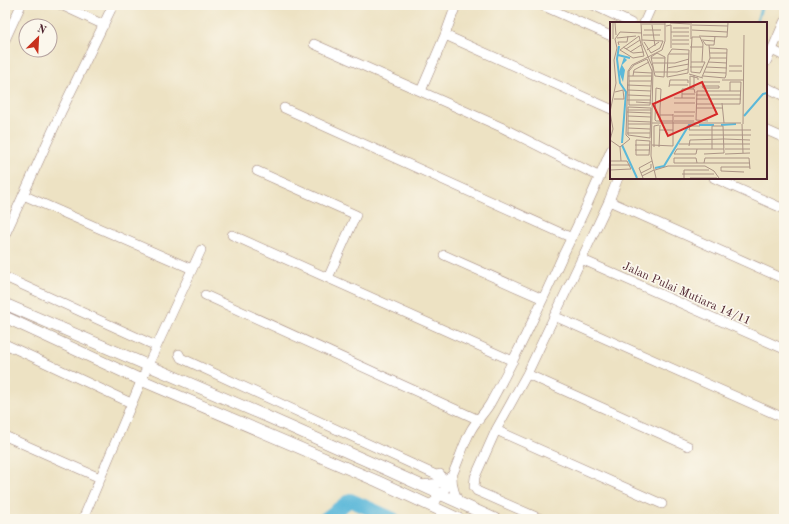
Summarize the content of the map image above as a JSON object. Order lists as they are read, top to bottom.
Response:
{
  "streets": {
    "street": ["Jalan Pulai Mutiara 14/11"]
  },
  "north": "top right"
}
